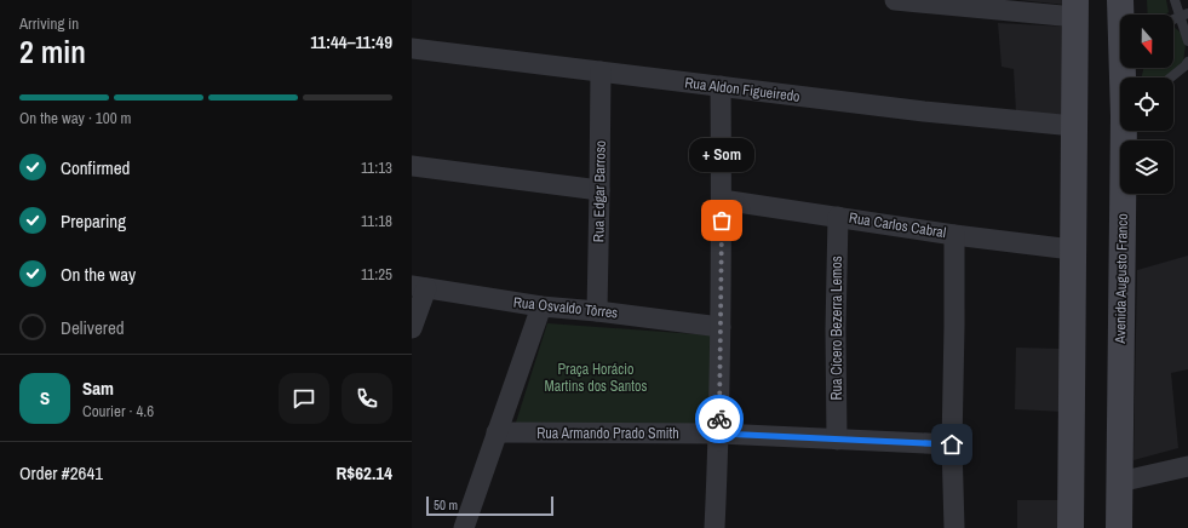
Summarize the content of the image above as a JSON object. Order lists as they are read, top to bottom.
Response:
{
  "streets": {
    "main road": ["Avenida Augusto Franco"],
    "street": [
      "Rua Aldon Figueiredo",
      "Rua Edgar Barroso",
      "Rua Carlos Cabral",
      "Rua Osvaldo Tôrres",
      "Rua Cícero Bezerra Lemos",
      "Rua Armando Prado Smith"
    ]
  },
  "crossings": [
    ["Rua Aldon Figueiredo", "Rua Edgar Barroso"],
    ["Rua Edgar Barroso", "Rua Osvaldo Tôrres"],
    ["Rua Carlos Cabral", "Rua Cícero Bezerra Lemos"],
    ["Rua Cícero Bezerra Lemos", "Rua Armando Prado Smith"]
  ],
  "parks": ["Praça Horácio Martins dos Santos"],
  "places": ["+ Som"],
  "scale_bar": "50 m",
  "north": "bottom",
  "page": {
    "heading": ["2 min", "Arriving in", "11:44–11:49"],
    "panel": [
      "Sam",
      "Courier · 4.6",
      "Order #2641",
      "R$62.14"
    ],
    "bar": "On the way · 100 m",
    "bubble": "+ Som",
    "list": [
      ["Confirmed", "11:13"],
      ["Preparing", "11:18"],
      ["On the way", "11:25"],
      "Delivered"
    ],
    "round": "S",
    "scale": "50 m"
  }
}
